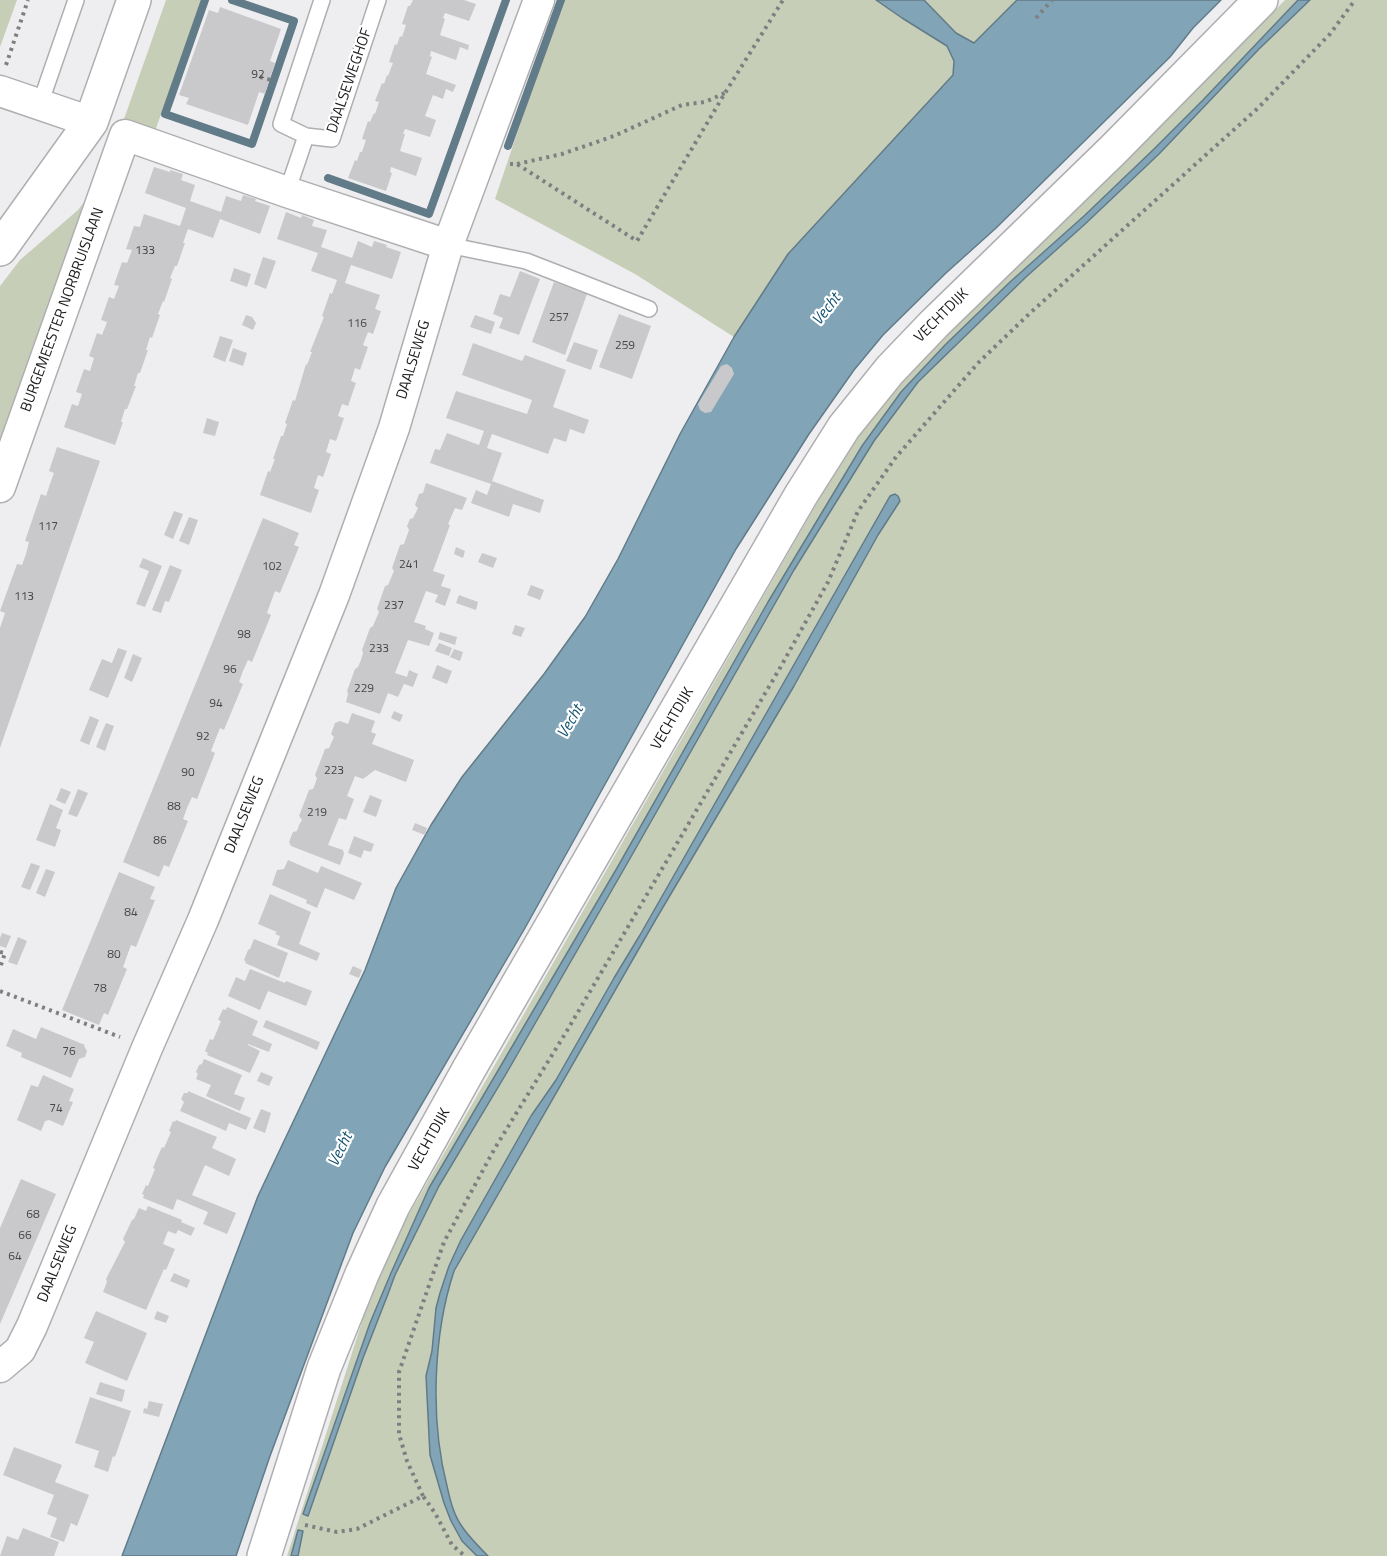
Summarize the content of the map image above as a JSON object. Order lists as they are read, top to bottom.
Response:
{
  "streets": {
    "street": ["BURGEMEESTER NORBRUISLAAN", "VECHTDIJK", "DAALSEWEG"],
    "lane": ["DAALSEWEGHOF"]
  },
  "crossings": [
    ["DAALSEWEGHOF", "BURGEMEESTER NORBRUISLAAN"]
  ],
  "water": ["Vecht"],
  "house_numbers": [
    "92",
    "133",
    "257",
    "116",
    "259",
    "117",
    "241",
    "102",
    "113",
    "237",
    "98",
    "233",
    "96",
    "229",
    "94",
    "92",
    "223",
    "90",
    "88",
    "219",
    "86",
    "84",
    "80",
    "78",
    "76",
    "74",
    "68",
    "66",
    "64"
  ]
}
